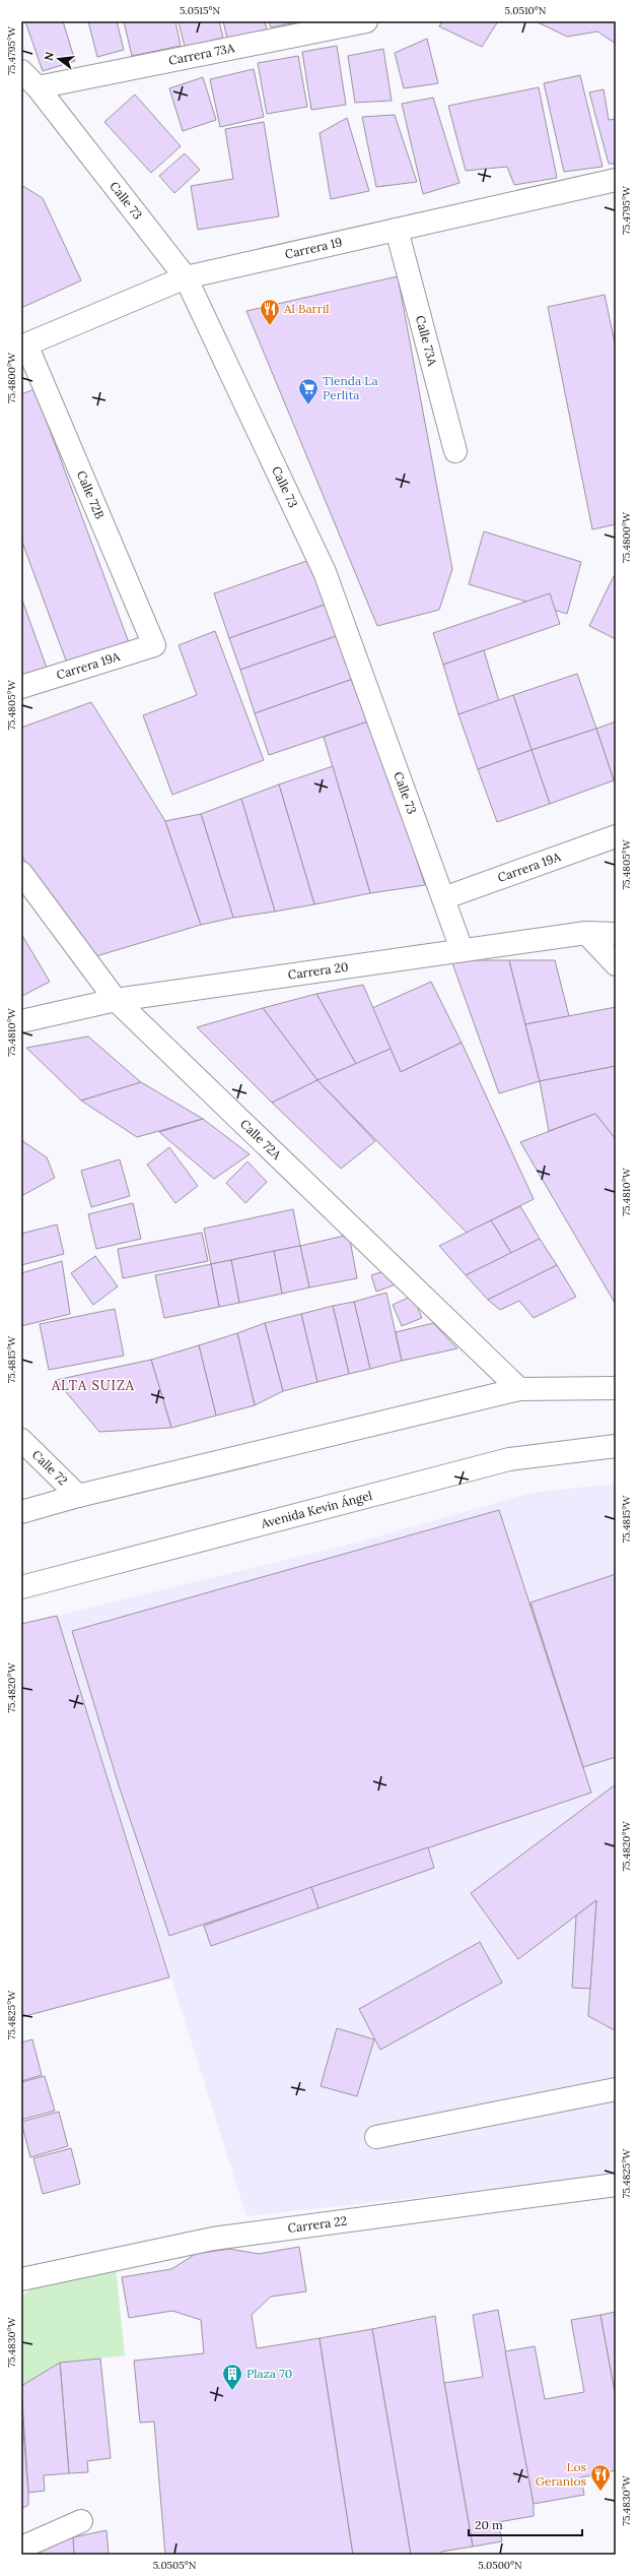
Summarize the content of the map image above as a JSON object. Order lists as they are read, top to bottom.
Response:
{
  "streets": {
    "street": [
      "Carrera 73A",
      "Calle 73",
      "Carrera 19",
      "Calle 73A",
      "Calle 72B",
      "Carrera 19A",
      "Carrera 20",
      "Calle 72A",
      "Calle 72",
      "Avenida Kevin Ángel",
      "Carrera 22"
    ]
  },
  "crossings": [
    ["Carrera 73A", "Calle 73"],
    ["Calle 73", "Carrera 19"],
    ["Calle 73", "Carrera 19A"],
    ["Calle 73", "Carrera 20"],
    ["Carrera 19", "Calle 73A"],
    ["Carrera 19", "Calle 72B"],
    ["Calle 72B", "Carrera 19A"],
    ["Carrera 20", "Calle 72A"]
  ],
  "districts": ["ALTA SUIZA"],
  "places": {
    "restaurant": ["Al Barril", "Los Geranios"],
    "supermarket": ["Tienda La Perlita"],
    "building": ["Plaza 70"]
  },
  "scale_bar": "20 m",
  "north": "left",
  "coordinates": [
    "5.0515°N",
    "5.0510°N",
    "75.4795°W",
    "75.4800°W",
    "75.4805°W",
    "75.4810°W",
    "75.4815°W",
    "75.4820°W",
    "75.4825°W",
    "75.4830°W",
    "5.0505°N",
    "5.0500°N"
  ]
}
